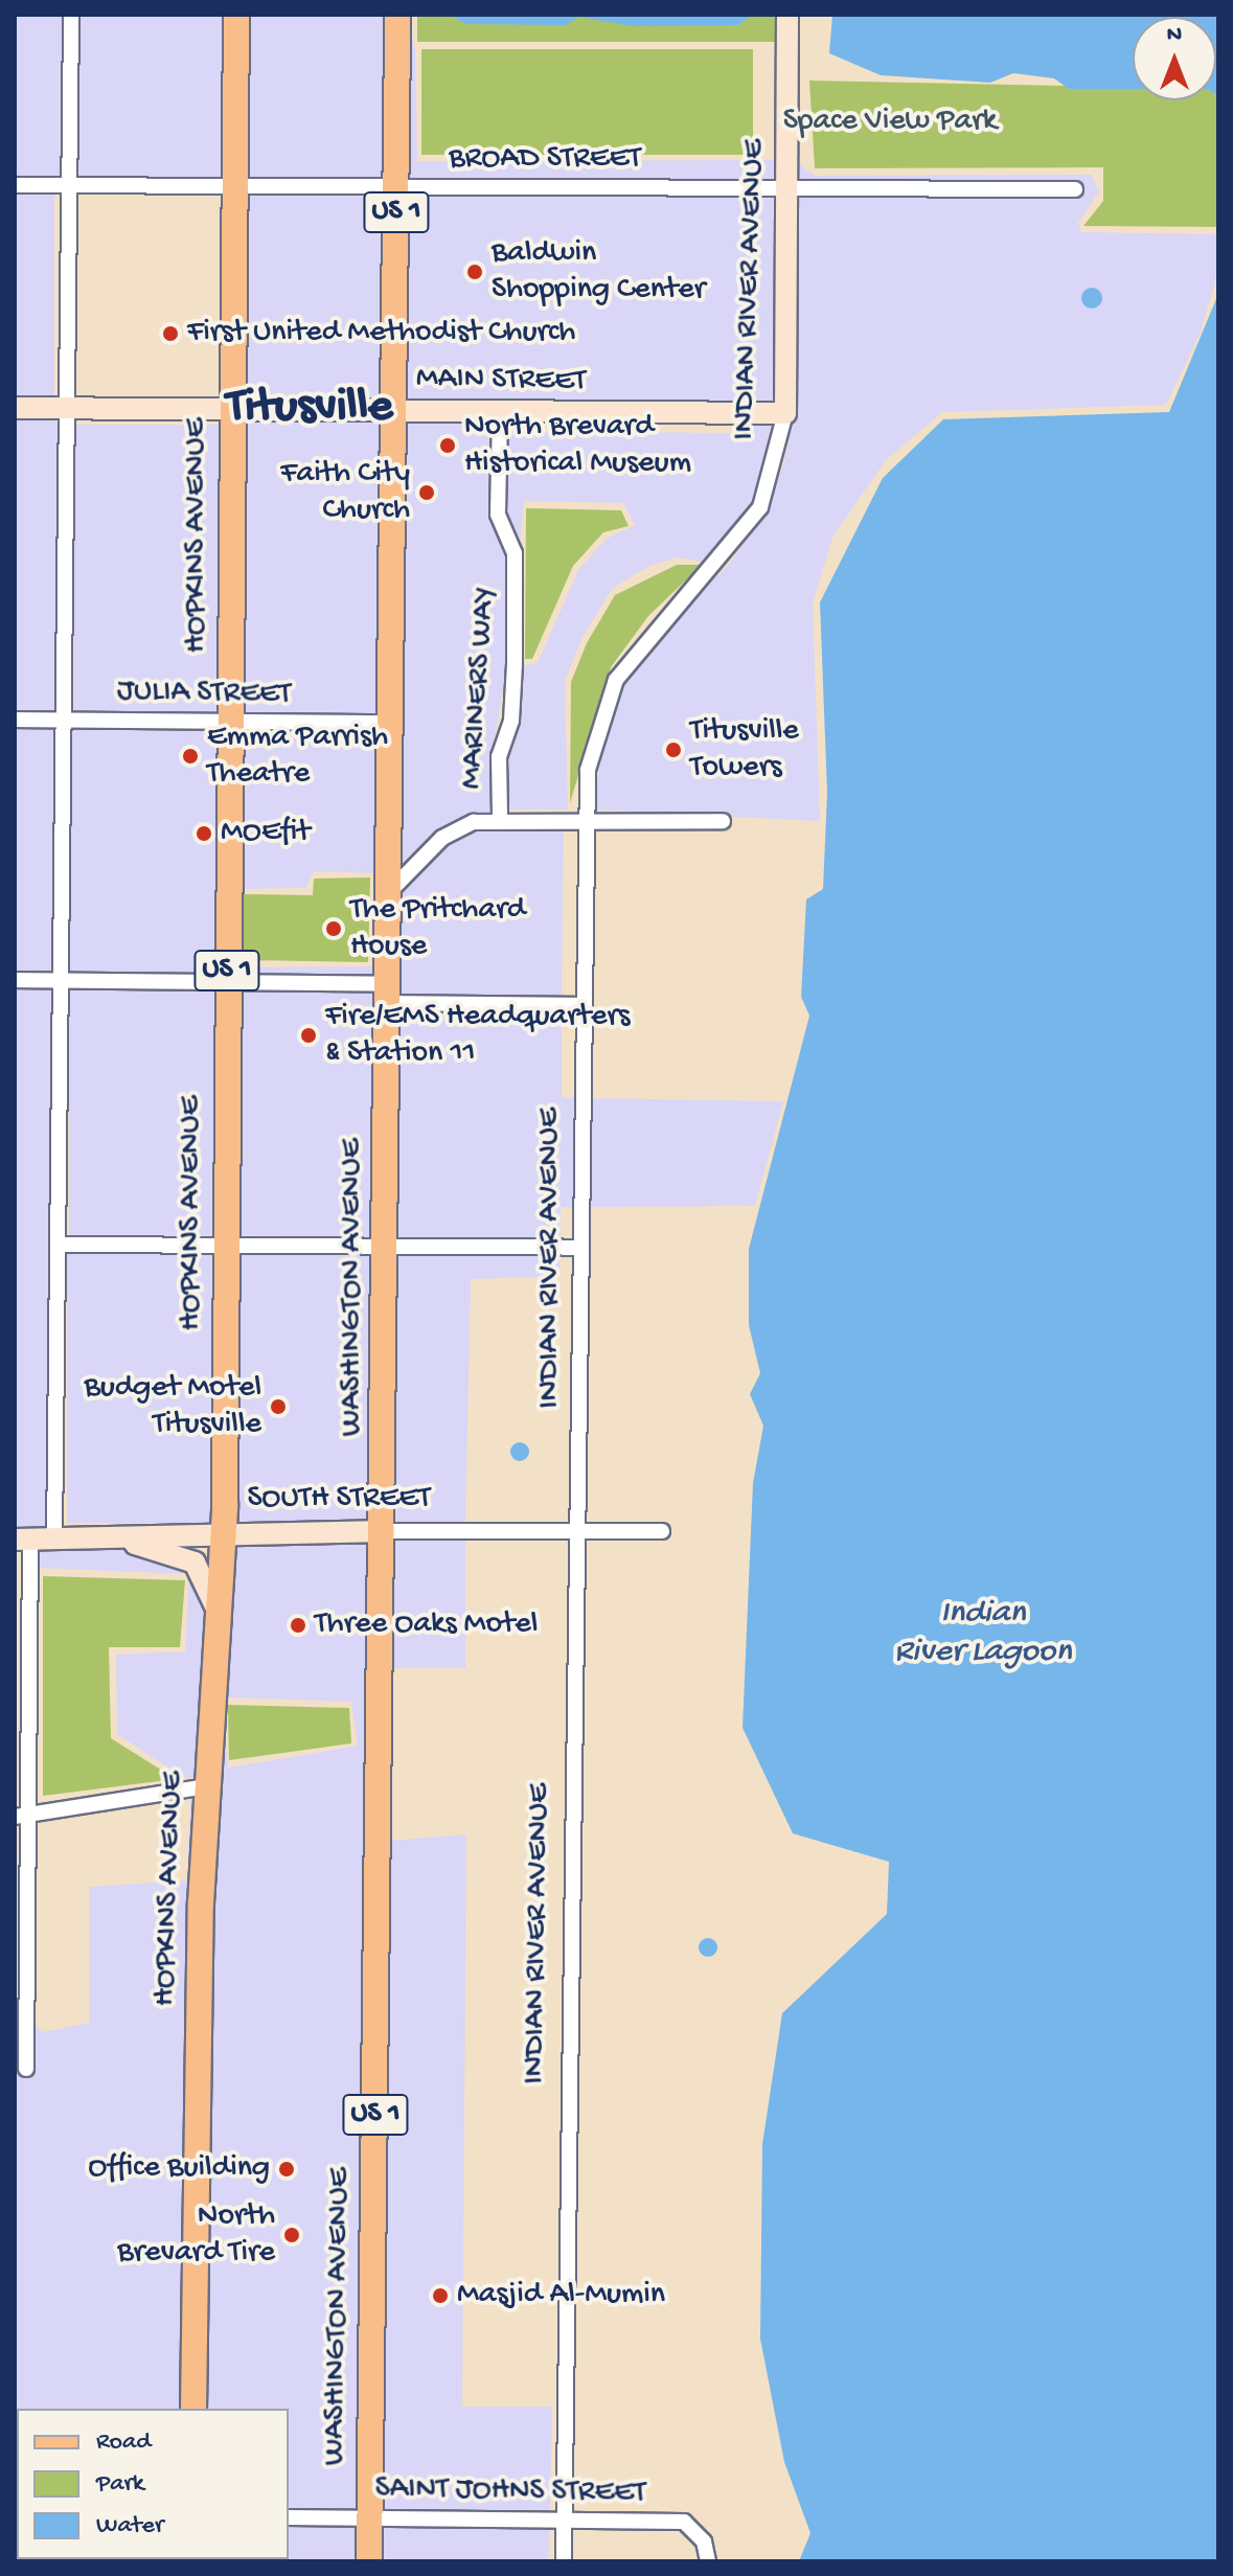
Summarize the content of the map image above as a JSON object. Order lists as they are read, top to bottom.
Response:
{
  "streets": {
    "main road": ["US 1", "HOPKINS AVENUE", "WASHINGTON AVENUE"],
    "street": [
      "BROAD STREET",
      "INDIAN RIVER AVENUE",
      "MAIN STREET",
      "MARINERS WAY",
      "JULIA STREET",
      "SOUTH STREET",
      "SAINT JOHNS STREET"
    ]
  },
  "crossings": [
    ["BROAD STREET", "INDIAN RIVER AVENUE"],
    ["BROAD STREET", "HOPKINS AVENUE"],
    ["BROAD STREET", "WASHINGTON AVENUE"],
    ["INDIAN RIVER AVENUE", "MAIN STREET"],
    ["INDIAN RIVER AVENUE", "SOUTH STREET"],
    ["INDIAN RIVER AVENUE", "SAINT JOHNS STREET"],
    ["MAIN STREET", "HOPKINS AVENUE"],
    ["MAIN STREET", "MARINERS WAY"],
    ["MAIN STREET", "WASHINGTON AVENUE"],
    ["HOPKINS AVENUE", "JULIA STREET"],
    ["HOPKINS AVENUE", "SOUTH STREET"],
    ["JULIA STREET", "WASHINGTON AVENUE"],
    ["WASHINGTON AVENUE", "SOUTH STREET"],
    ["WASHINGTON AVENUE", "SAINT JOHNS STREET"]
  ],
  "districts": ["Titusville"],
  "water": ["Indian River Lagoon"],
  "parks": ["Space View Park"],
  "places": [
    "Baldwin Shopping Center",
    "First United Methodist Church",
    "North Brevard Historical Museum",
    "Faith City Church",
    "Titusville Towers",
    "Emma Parrish Theatre",
    "MOEfit",
    "The Pritchard House",
    "Fire/EMS Headquarters & Station 11",
    "Budget Motel Titusville",
    "Three Oaks Motel",
    "Office Building",
    "North Brevard Tire",
    "Masjid Al-Mumin"
  ],
  "legend": ["Road", "Park", "Water"],
  "north": "top"
}
